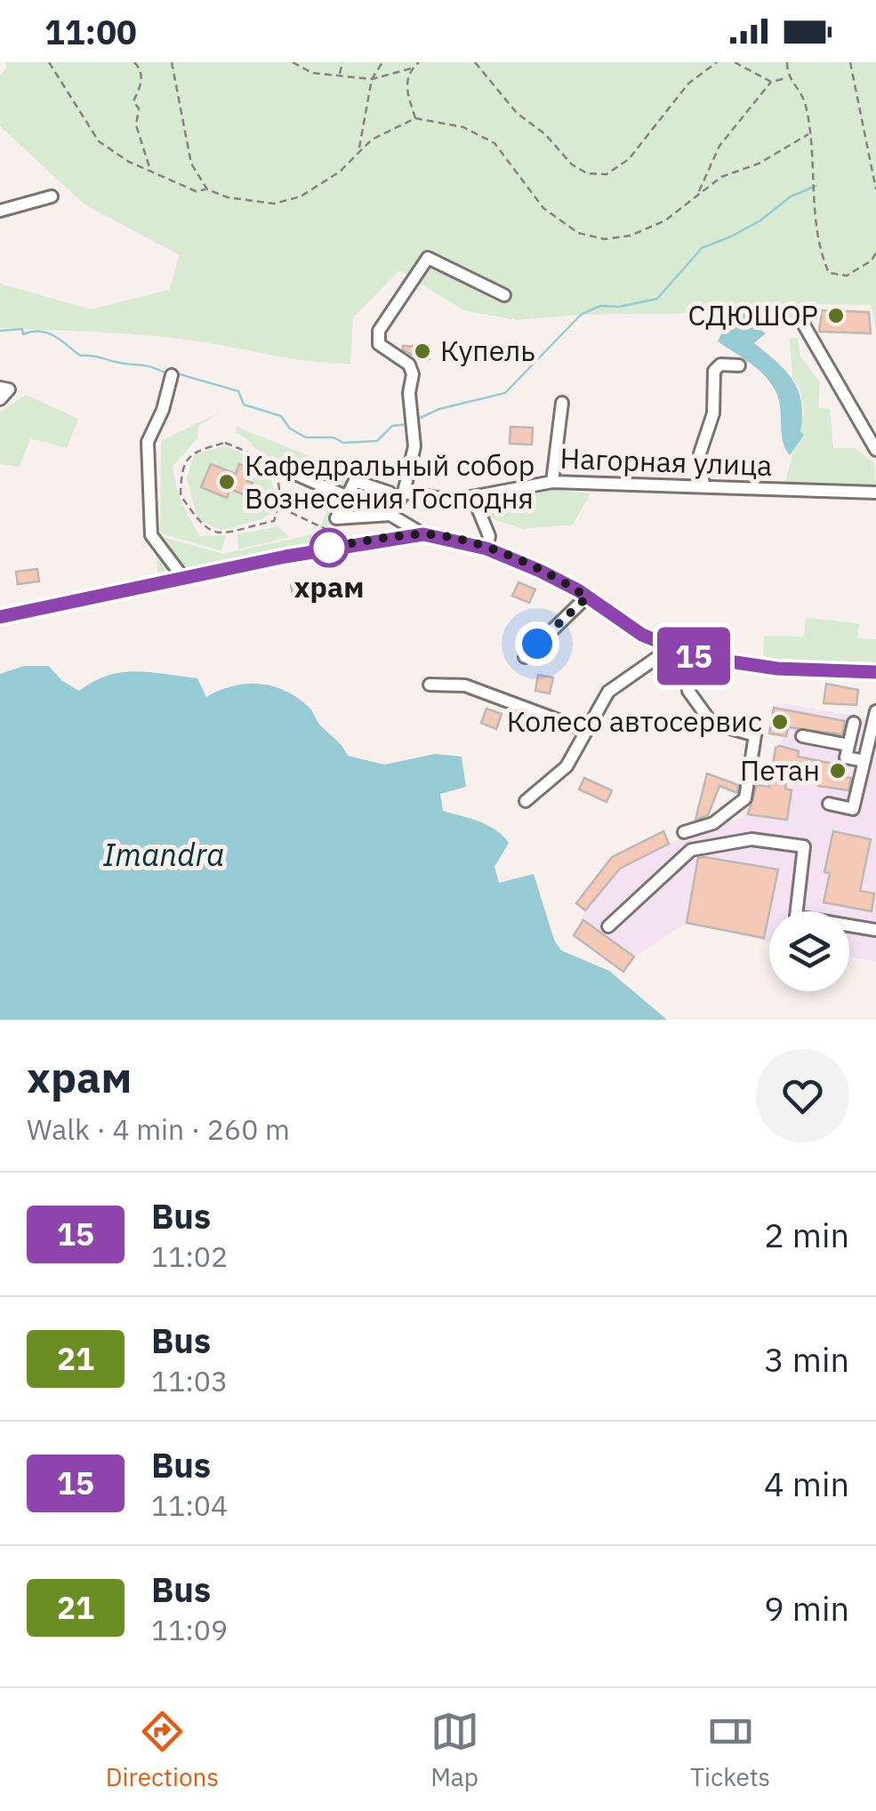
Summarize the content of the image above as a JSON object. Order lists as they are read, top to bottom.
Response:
{
  "streets": {
    "street": ["Нагорная улица"]
  },
  "water": ["Imandra"],
  "places": [
    "СДЮШОР",
    "Купель",
    "Кафедральный собор Вознесения Господня",
    "храм",
    "Колесо автосервис",
    "Петан"
  ],
  "lines": ["bus line 15"],
  "page": {
    "status": "11:00",
    "on_map": "15",
    "heading": ["храм", "Walk · 4 min · 260 m"],
    "list": [
      {
        "mark": "15",
        "name": "Bus",
        "note": "11:02",
        "value": "2 min"
      },
      {
        "mark": "21",
        "name": "Bus",
        "note": "11:03",
        "value": "3 min"
      },
      {
        "mark": "15",
        "name": "Bus",
        "note": "11:04",
        "value": "4 min"
      },
      {
        "mark": "21",
        "name": "Bus",
        "note": "11:09",
        "value": "9 min"
      }
    ],
    "tabs": ["Directions", "Map", "Tickets"]
  }
}
